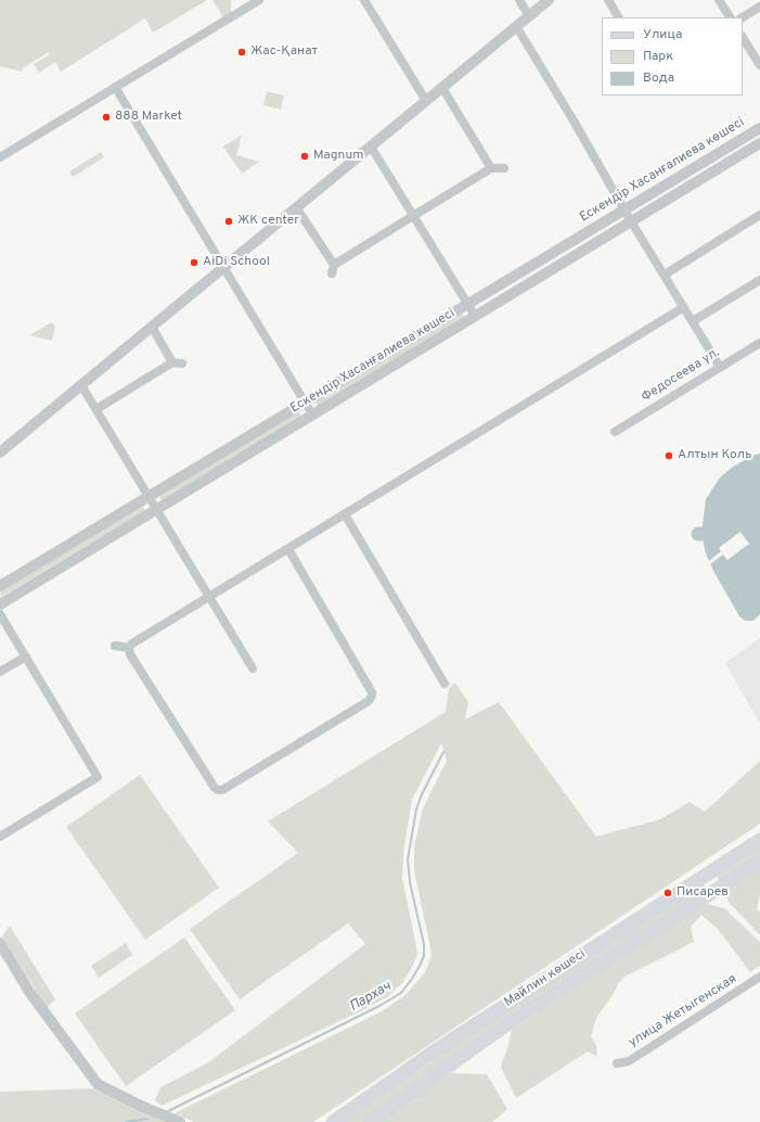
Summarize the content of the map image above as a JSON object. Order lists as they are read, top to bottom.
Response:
{
  "streets": {
    "main road": ["Майлин көшесі"],
    "street": ["Ескендір Хасанғалиева көшесі", "Федосеева ул.", "улица Жетыгенская"]
  },
  "water": ["Пархач"],
  "places": [
    "Жас-Қанат",
    "888 Market",
    "Magnum",
    "ЖК center",
    "AiDi School",
    "Алтын Коль",
    "Писарев"
  ],
  "legend": ["Улица", "Парк", "Вода"]
}
